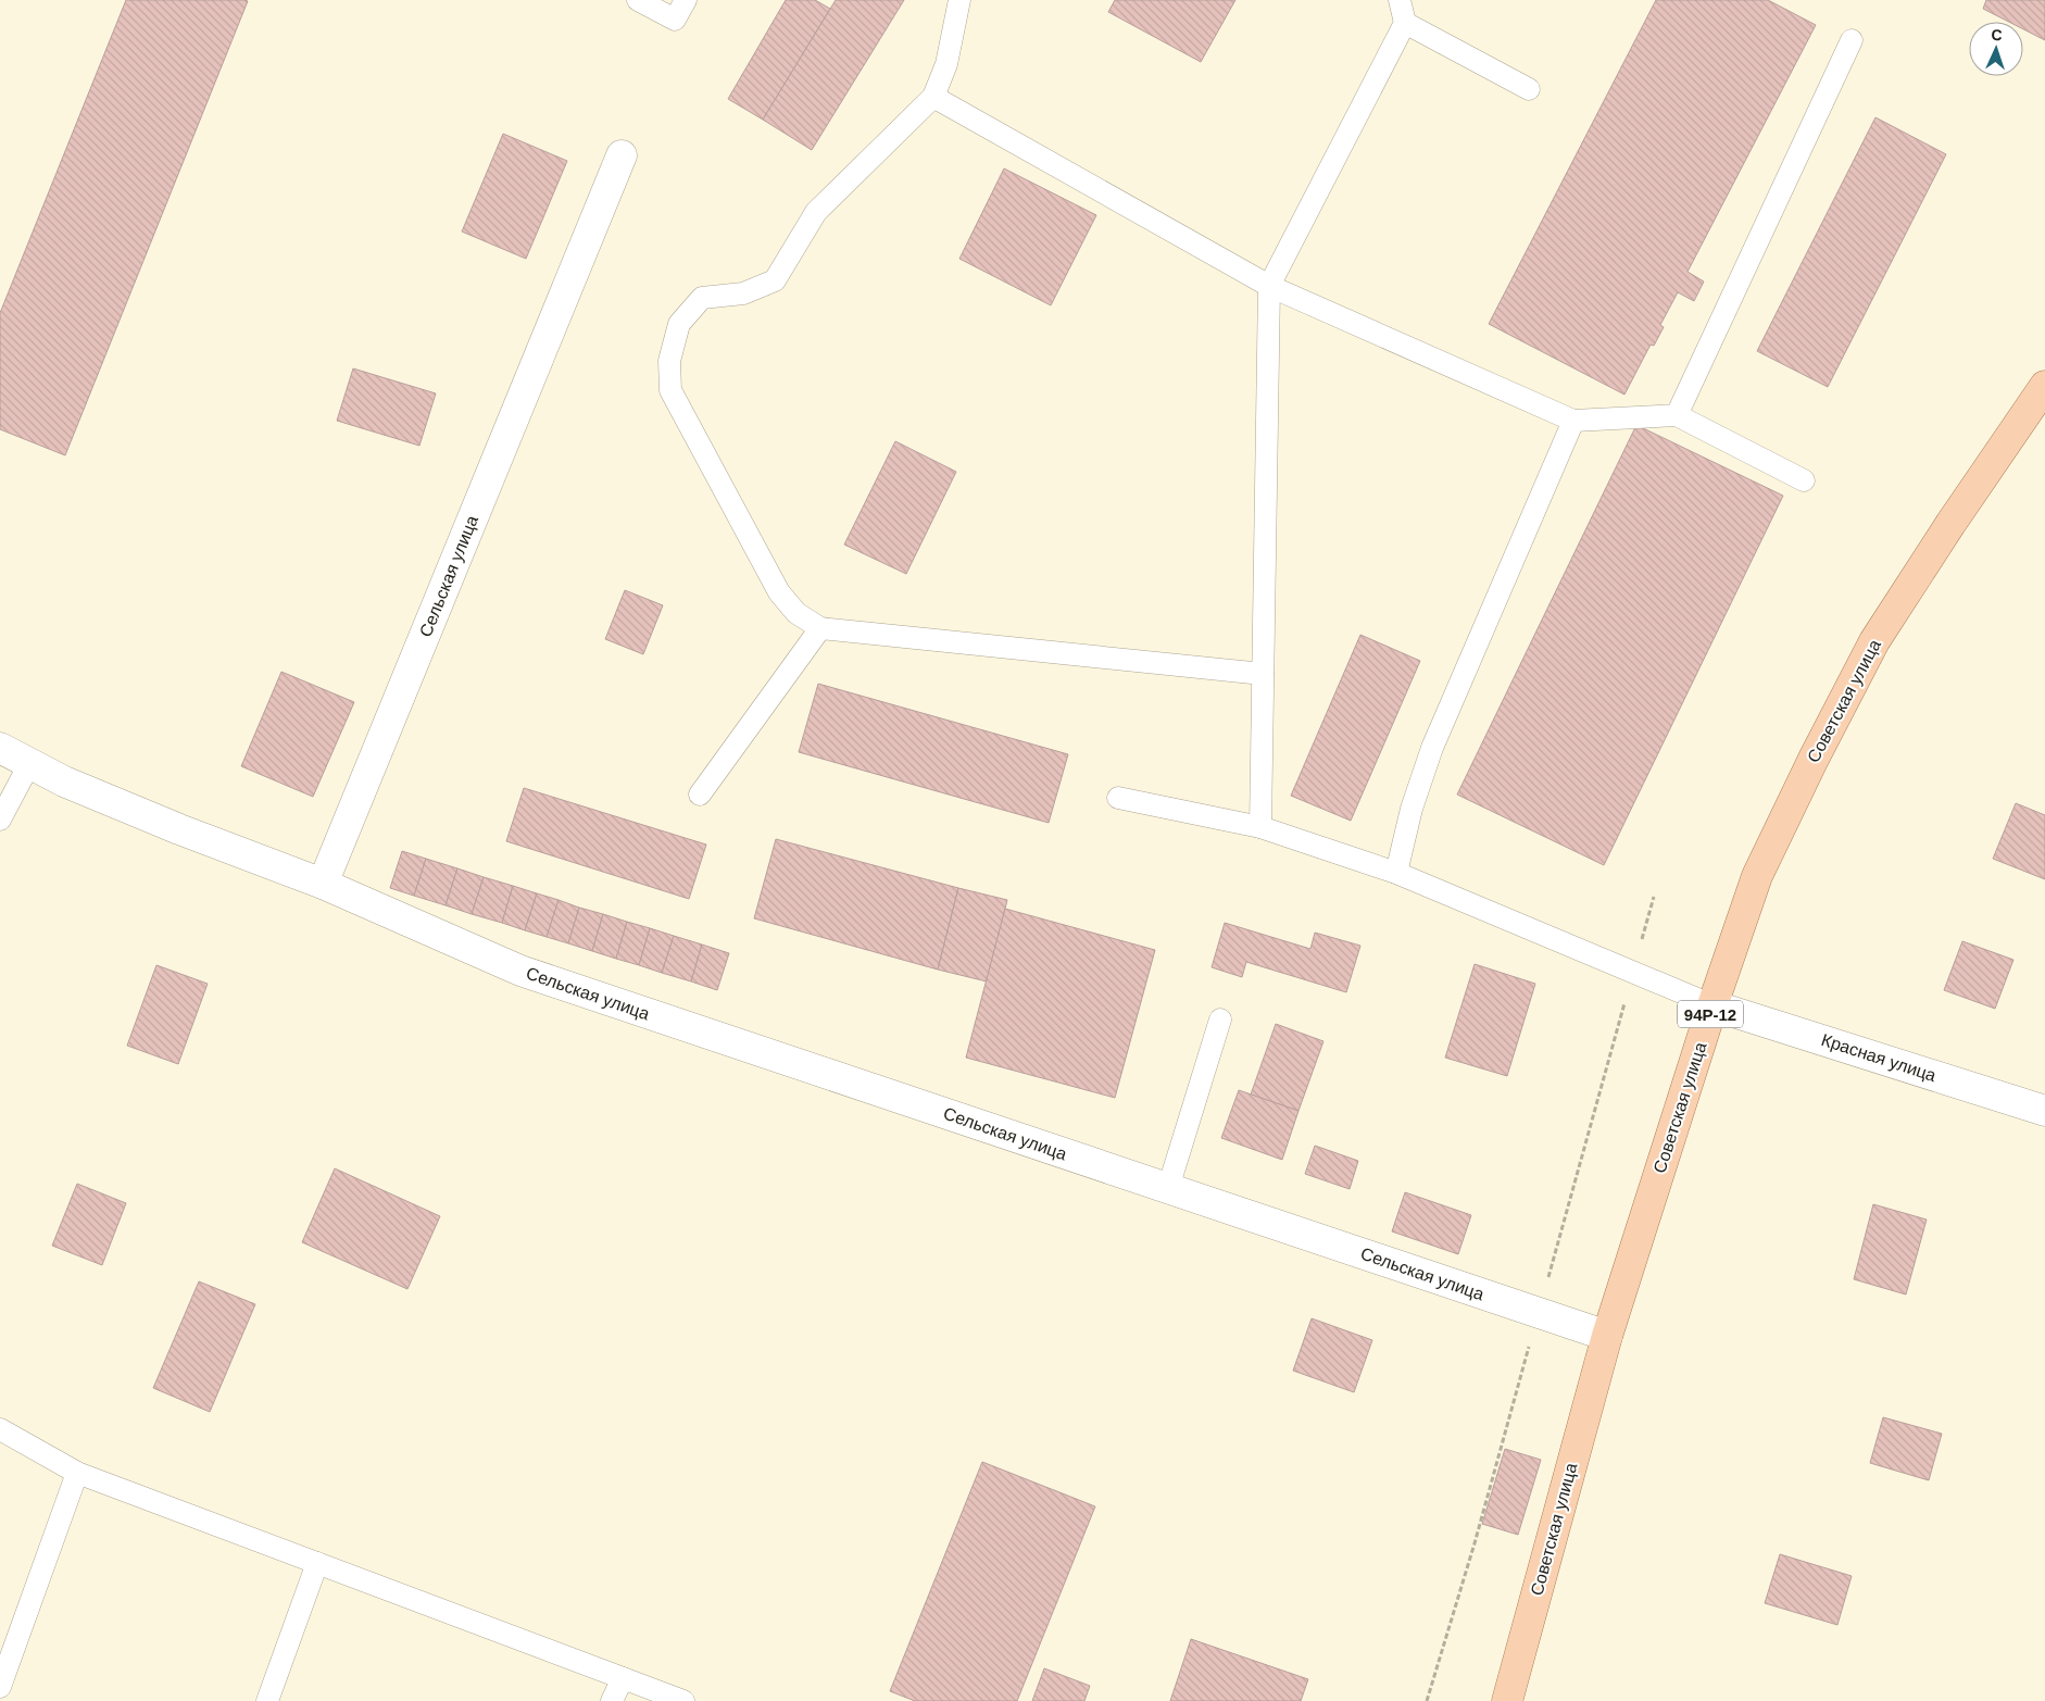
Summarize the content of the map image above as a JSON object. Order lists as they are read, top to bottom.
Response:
{
  "streets": {
    "main road": ["Советская улица", "94Р-12"],
    "street": ["Сельская улица", "Красная улица"]
  },
  "crossings": [
    ["Сельская улица", "Советская улица"],
    ["Советская улица", "Красная улица"]
  ],
  "north": "top"
}
